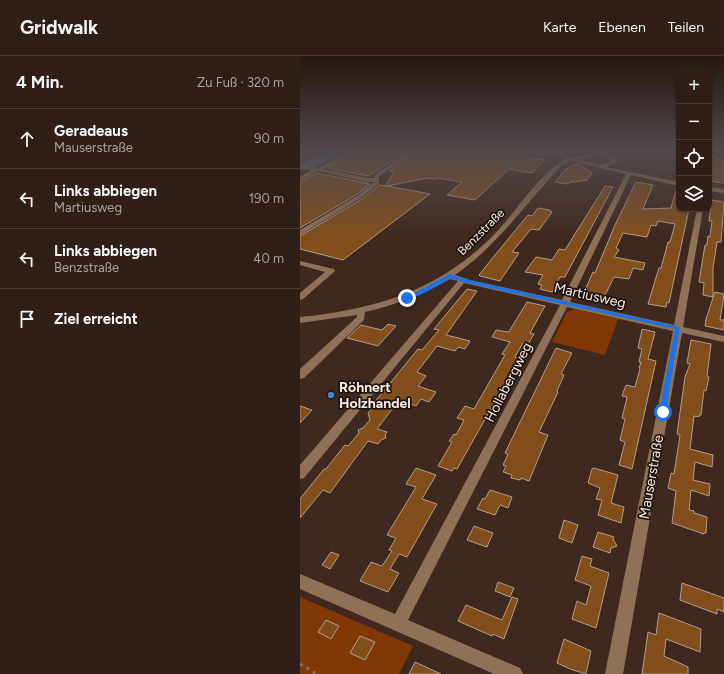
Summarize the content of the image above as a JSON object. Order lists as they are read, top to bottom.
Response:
{
  "streets": {
    "street": [
      "Benzstraße",
      "Martiusweg",
      "Hollabergweg",
      "Mauserstraße"
    ]
  },
  "crossings": [
    ["Benzstraße", "Martiusweg"],
    ["Martiusweg", "Hollabergweg"],
    ["Martiusweg", "Mauserstraße"]
  ],
  "places": ["Röhnert Holzhandel"],
  "page": {
    "header": "Gridwalk",
    "nav": ["Karte", "Ebenen", "Teilen"],
    "heading": ["4 Min.", "Zu Fuß · 320 m"],
    "map_buttons": ["+", "−"],
    "list": [
      ["Geradeaus", "Mauserstraße", "90 m"],
      ["Links abbiegen", "Martiusweg", "190 m"],
      ["Links abbiegen", "Benzstraße", "40 m"],
      "Ziel erreicht"
    ]
  }
}
